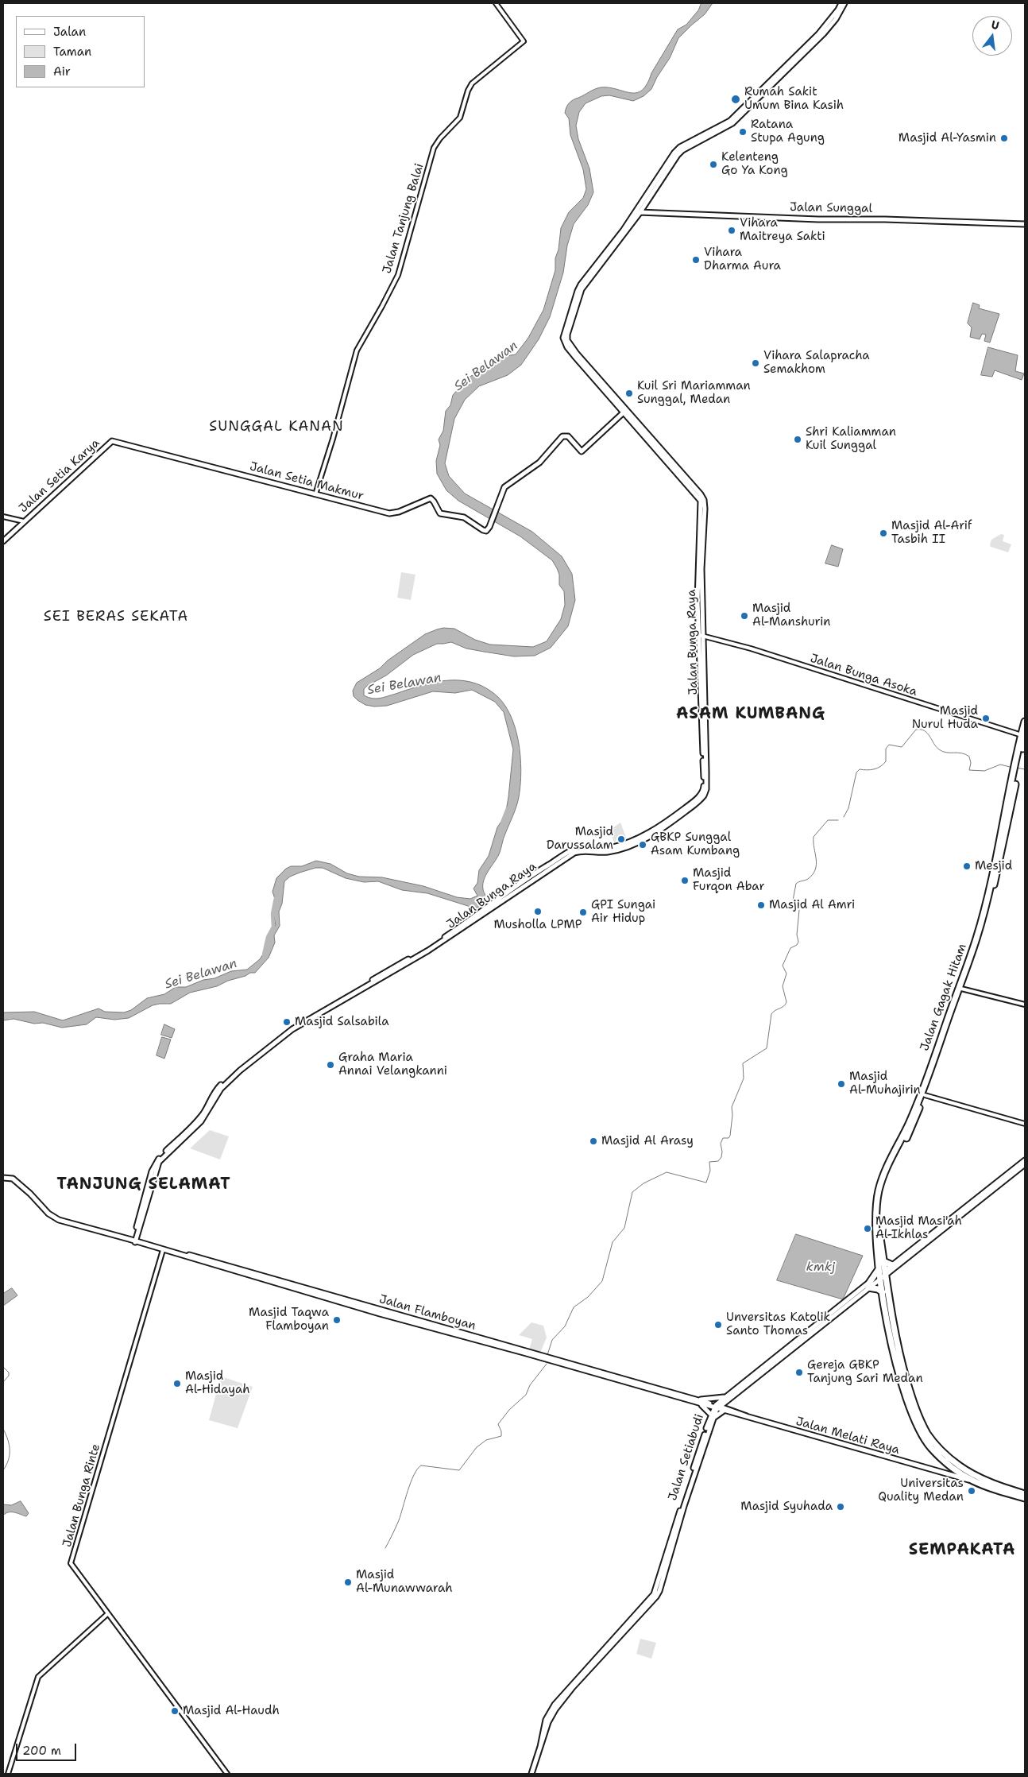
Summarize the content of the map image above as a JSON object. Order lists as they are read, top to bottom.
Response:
{
  "streets": {
    "highway": ["Jalan Gagak Hitam"],
    "main road": [
      "Jalan Sunggal",
      "Jalan Setia Karya",
      "Jalan Setia Makmur",
      "Jalan Bunga Raya",
      "Jalan Flamboyan",
      "Jalan Melati Raya",
      "Jalan Setiabudi"
    ],
    "street": ["Jalan Tanjung Balai", "Jalan Bunga Asoka", "Jalan Bunga Rinte"]
  },
  "crossings": [
    ["Jalan Sunggal", "Jalan Bunga Raya"],
    ["Jalan Tanjung Balai", "Jalan Setia Makmur"],
    ["Jalan Setia Karya", "Jalan Setia Makmur"],
    ["Jalan Setia Makmur", "Jalan Bunga Raya"],
    ["Jalan Bunga Raya", "Jalan Bunga Asoka"],
    ["Jalan Bunga Raya", "Jalan Flamboyan"],
    ["Jalan Bunga Asoka", "Jalan Gagak Hitam"],
    ["Jalan Gagak Hitam", "Jalan Setiabudi"],
    ["Jalan Flamboyan", "Jalan Melati Raya"],
    ["Jalan Flamboyan", "Jalan Setiabudi"],
    ["Jalan Flamboyan", "Jalan Bunga Rinte"],
    ["Jalan Melati Raya", "Jalan Setiabudi"]
  ],
  "districts": [
    "SUNGGAL KANAN",
    "SEI BERAS SEKATA",
    "ASAM KUMBANG",
    "TANJUNG SELAMAT",
    "SEMPAKATA"
  ],
  "water": ["Sei Belawan", "kmkj"],
  "places": [
    "Rumah Sakit Umum Bina Kasih",
    "Ratana Stupa Agung",
    "Masjid Al-Yasmin",
    "Kelenteng Go Ya Kong",
    "Vihara Maitreya Sakti",
    "Vihara Dharma Aura",
    "Vihara Salapracha Semakhom",
    "Kuil Sri Mariamman Sunggal, Medan",
    "Shri Kaliamman Kuil Sunggal",
    "Masjid Al-Arif Tasbih II",
    "Masjid Al-Manshurin",
    "Masjid Nurul Huda",
    "Masjid Darussalam",
    "GBKP Sunggal Asam Kumbang",
    "Mesjid",
    "Masjid Furqon Abar",
    "Masjid Al Amri",
    "Musholla LPMP",
    "GPI Sungai Air Hidup",
    "Masjid Salsabila",
    "Graha Maria Annai Velangkanni",
    "Masjid Al-Muhajirin",
    "Masjid Al Arasy",
    "Masjid Masi'ah Al-Ikhlas",
    "Masjid Taqwa Flamboyan",
    "Unversitas Katolik Santo Thomas",
    "Gereja GBKP Tanjung Sari Medan",
    "Masjid Al-Hidayah",
    "Universitas Quality Medan",
    "Masjid Syuhada",
    "Masjid Al-Munawwarah",
    "Masjid Al-Haudh"
  ],
  "legend": ["Jalan", "Taman", "Air"],
  "scale_bar": "200 m",
  "north": "top"
}
